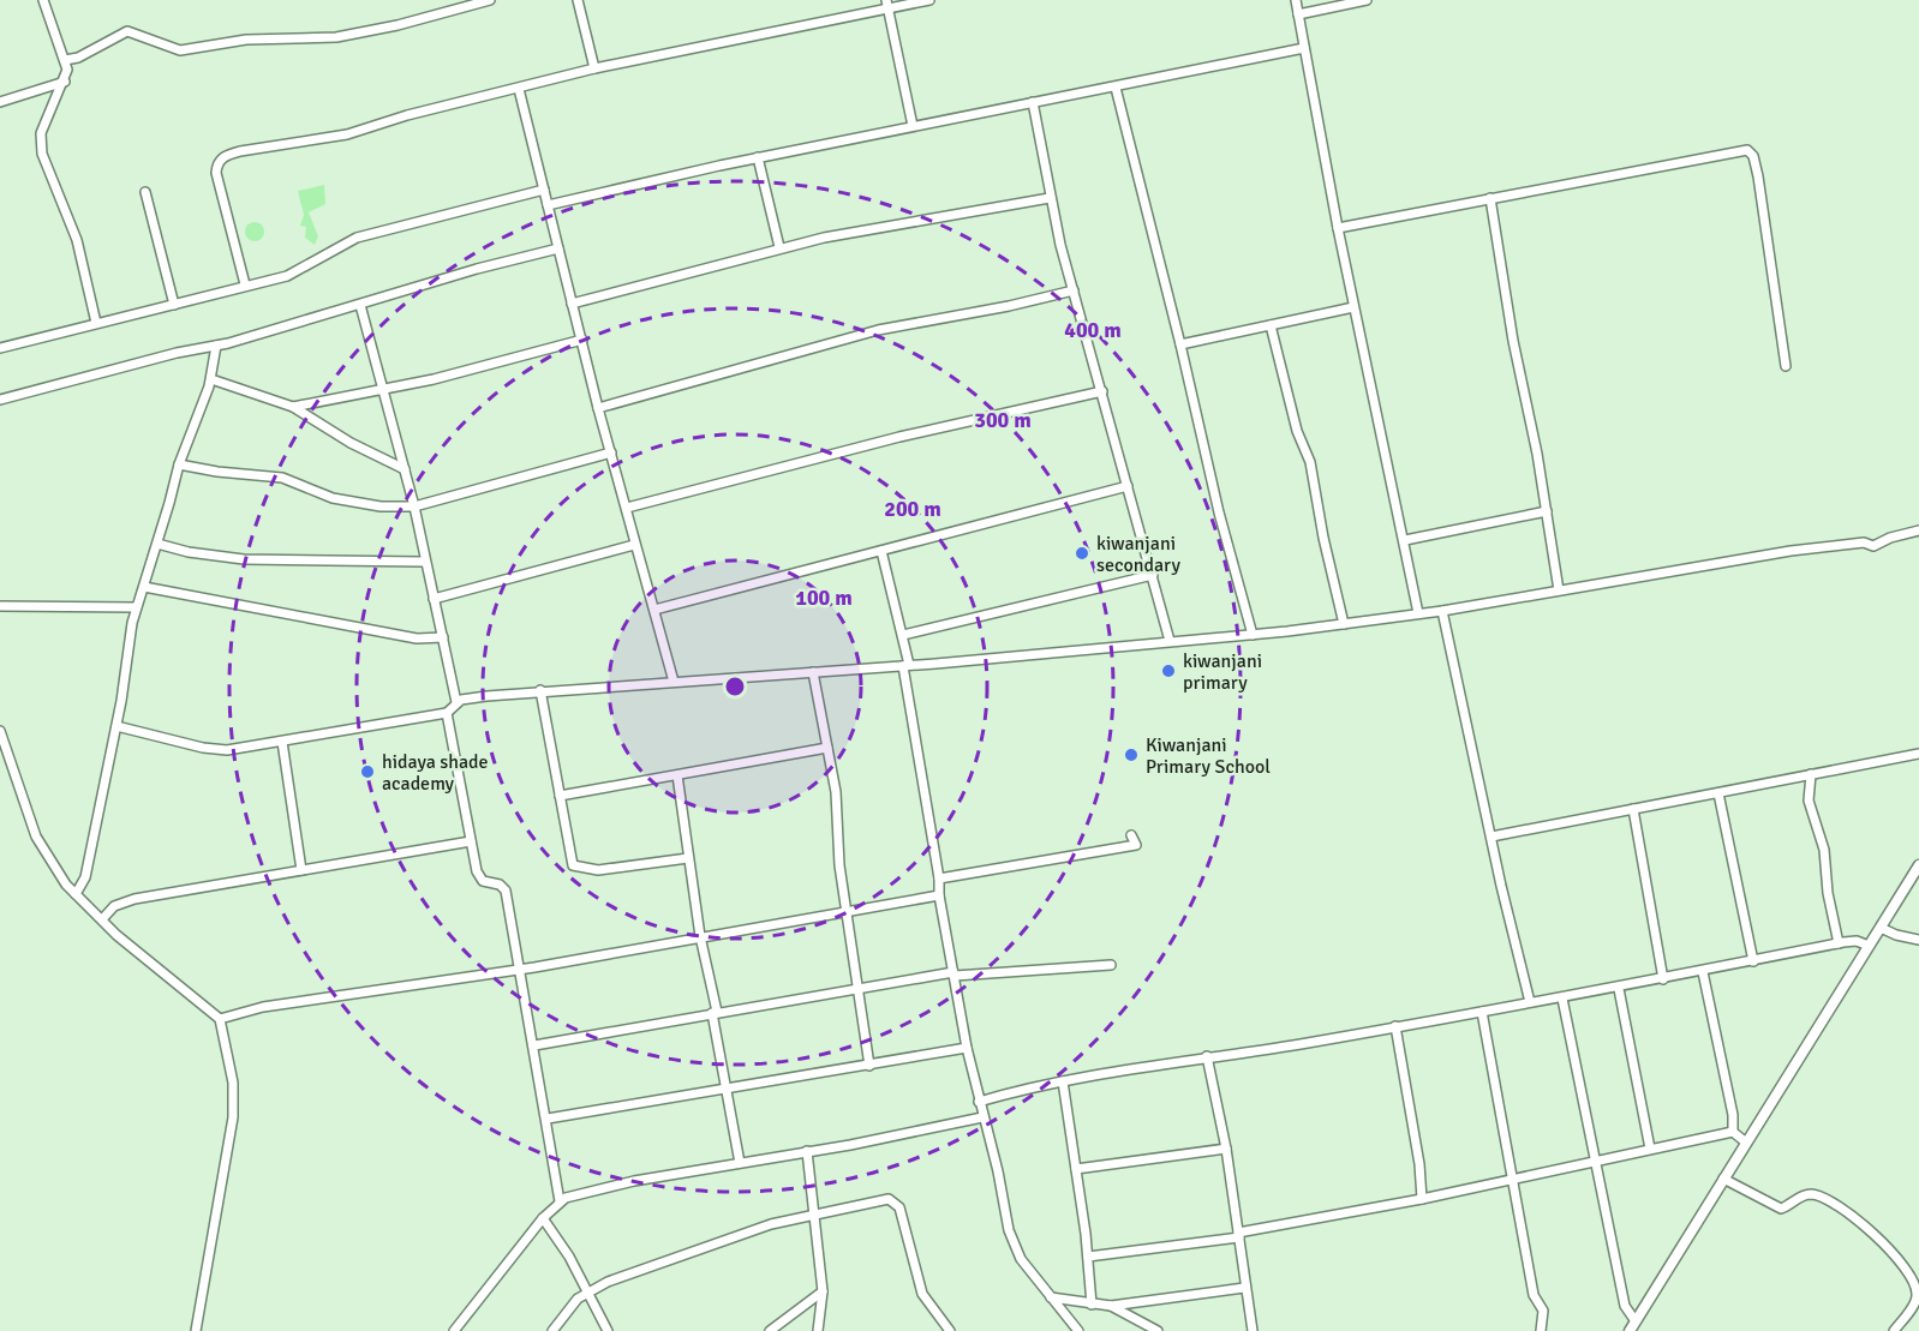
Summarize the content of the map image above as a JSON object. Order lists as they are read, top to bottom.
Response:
{
  "places": [
    "kiwanjani secondary",
    "kiwanjani primary",
    "Kiwanjani Primary School",
    "hidaya shade academy"
  ],
  "rings": [
    "400 m",
    "300 m",
    "200 m",
    "100 m"
  ]
}
